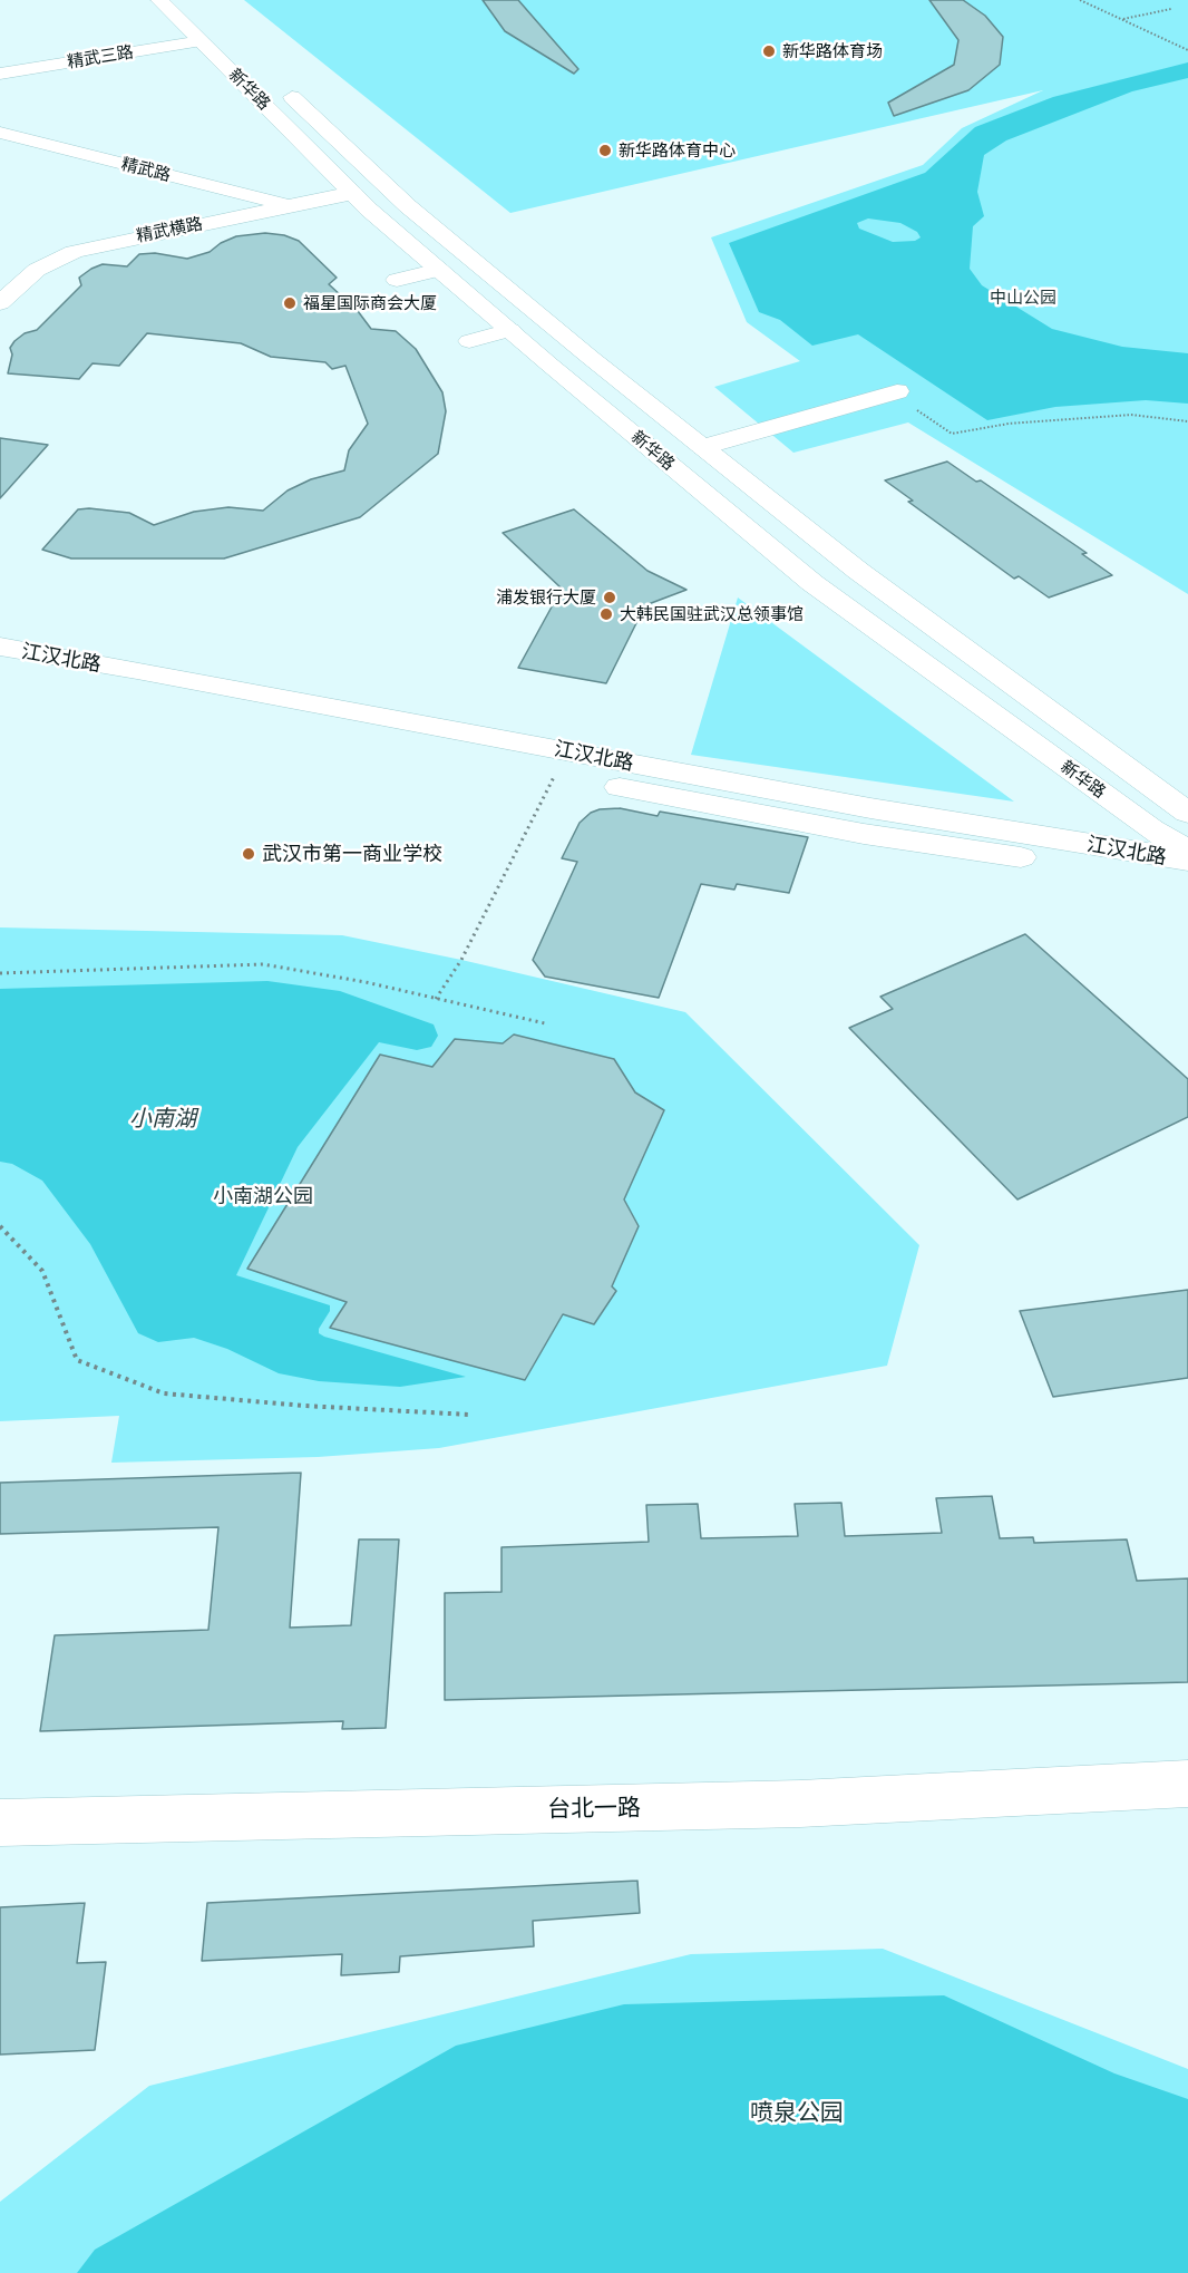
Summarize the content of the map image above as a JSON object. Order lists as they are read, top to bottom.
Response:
{
  "streets": {
    "main road": [
      "精武三路",
      "新华路",
      "精武路",
      "精武横路",
      "江汉北路",
      "台北一路"
    ]
  },
  "crossings": [
    ["精武三路", "新华路"],
    ["新华路", "精武横路"],
    ["精武路", "精武横路"]
  ],
  "water": ["小南湖"],
  "parks": ["中山公园", "小南湖公园", "喷泉公园"],
  "places": [
    "新华路体育场",
    "新华路体育中心",
    "福星国际商会大厦",
    "浦发银行大厦",
    "大韩民国驻武汉总领事馆",
    "武汉市第一商业学校"
  ]
}
